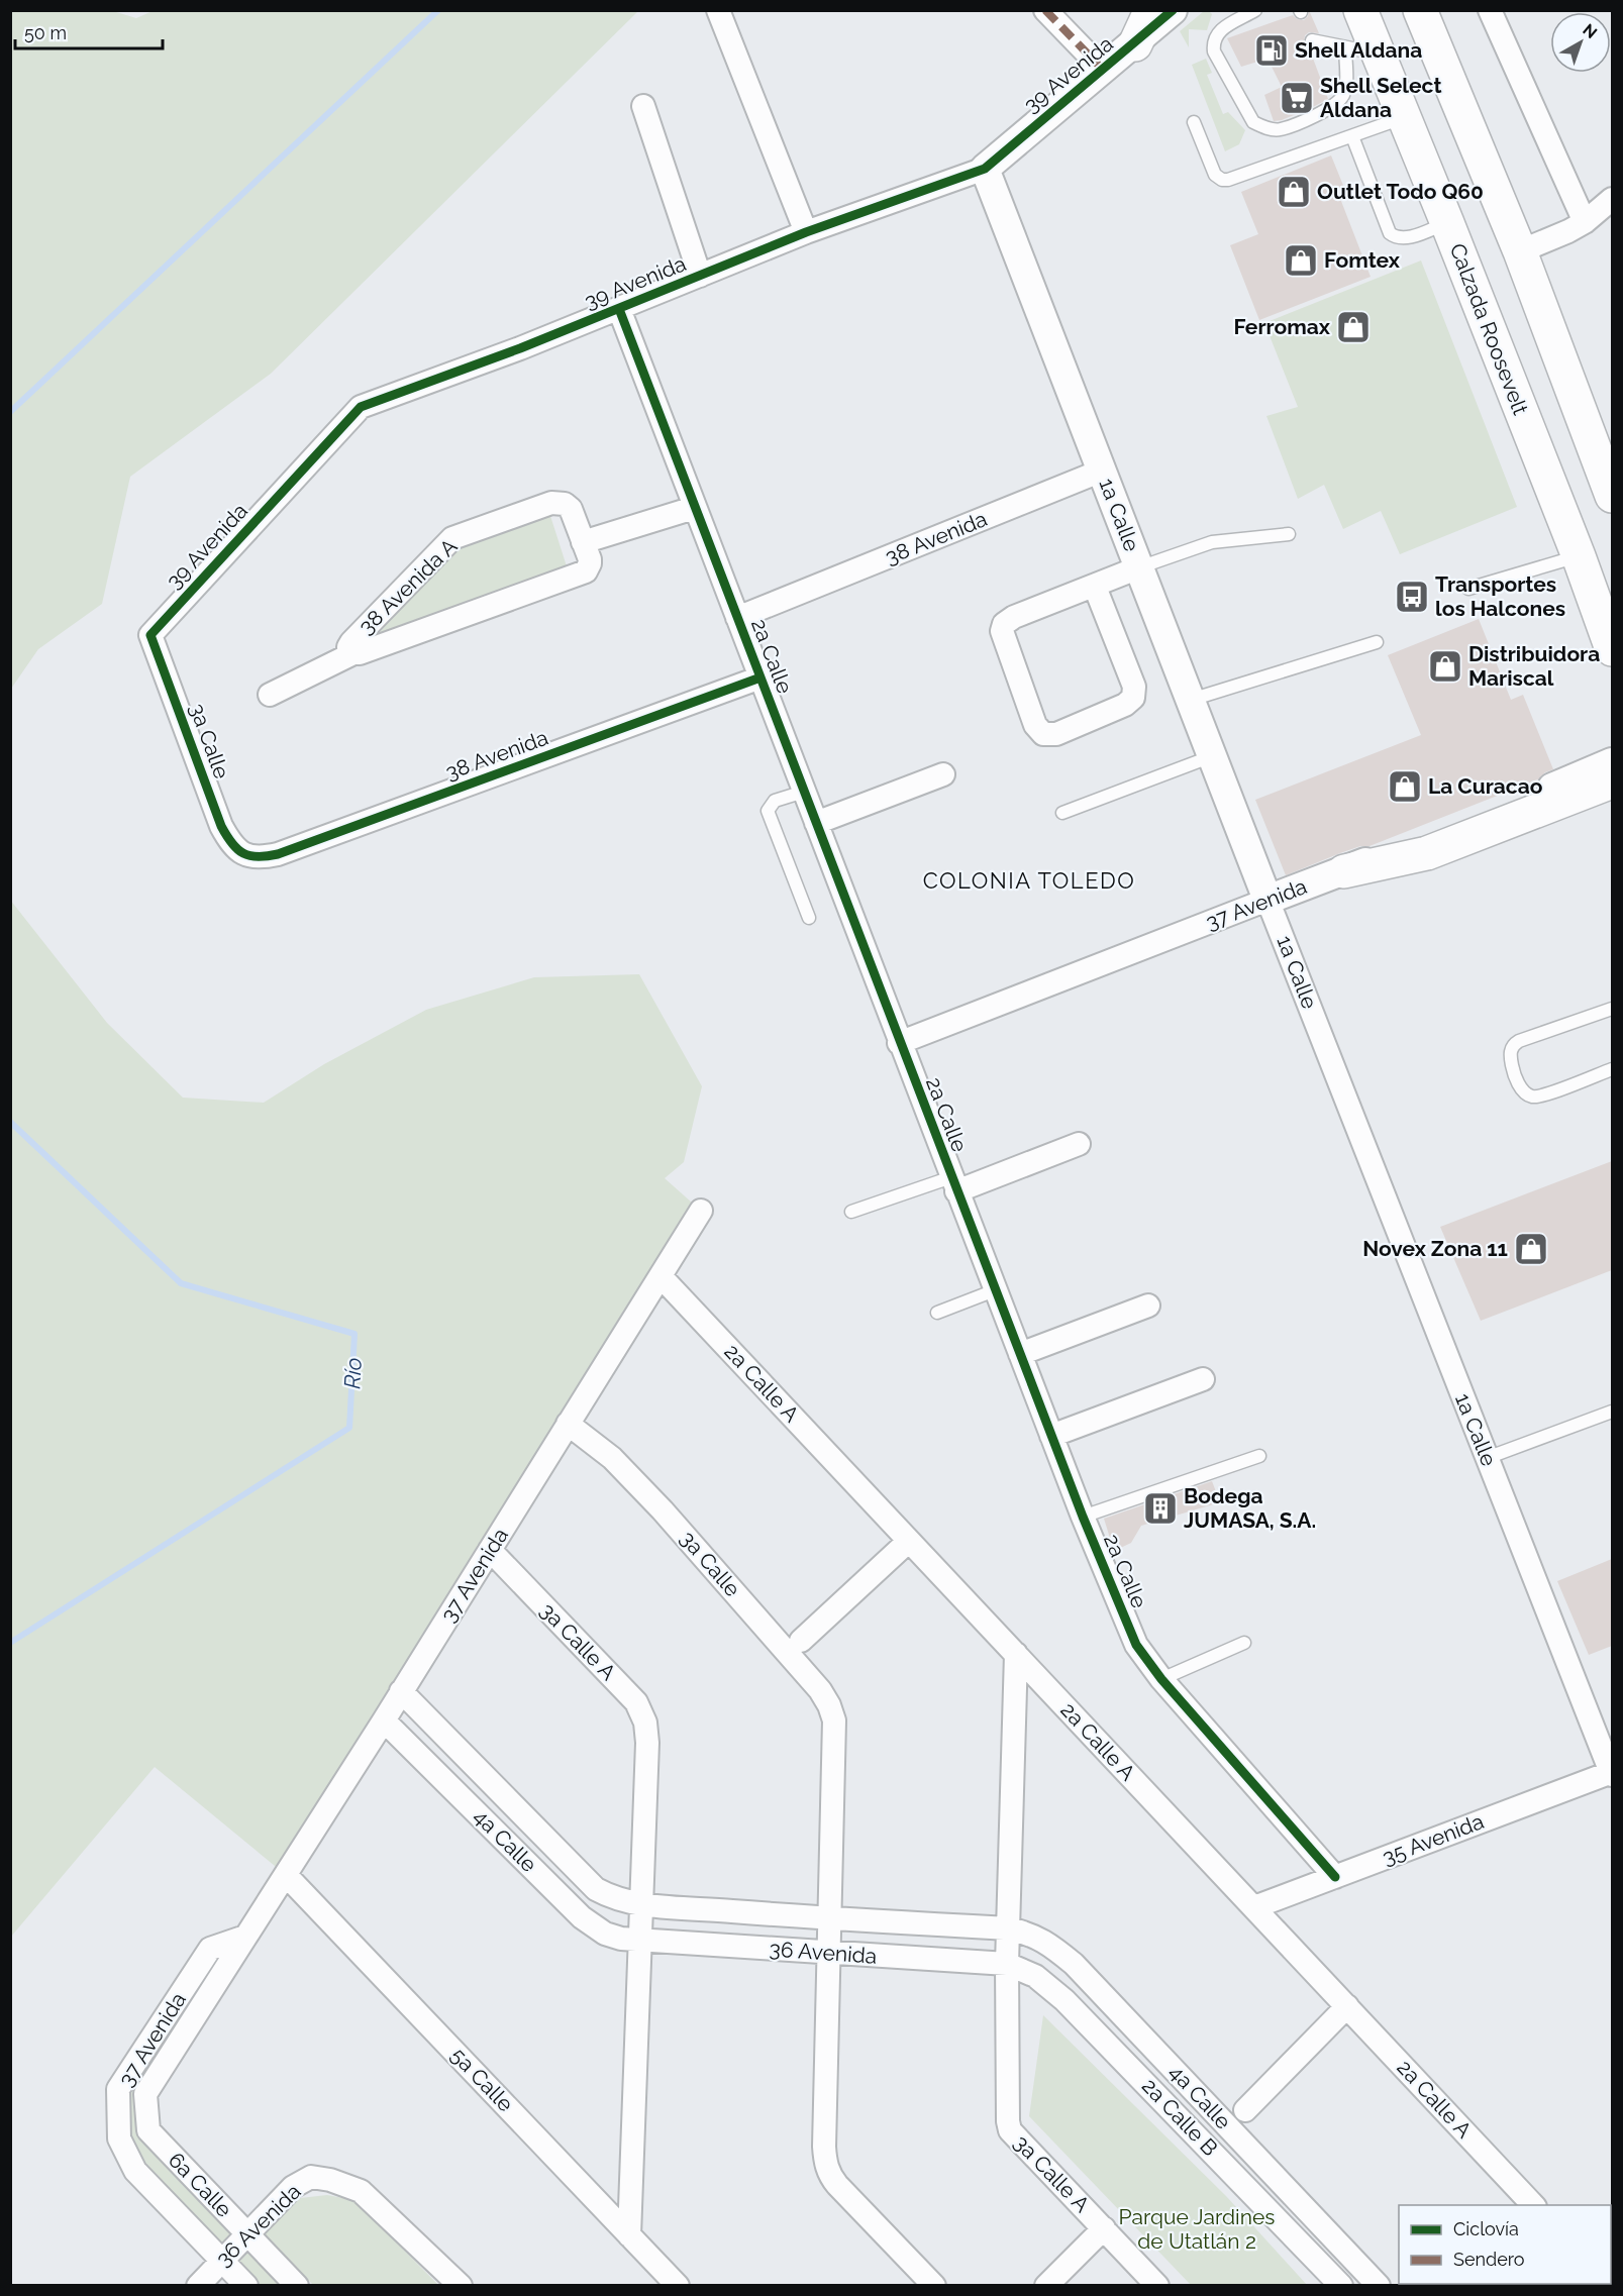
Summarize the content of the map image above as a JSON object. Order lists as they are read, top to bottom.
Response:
{
  "streets": {
    "highway": ["Calzada Roosevelt"],
    "street": [
      "39 Avenida",
      "1a Calle",
      "38 Avenida",
      "38 Avenida A",
      "2a Calle",
      "3a Calle",
      "37 Avenida",
      "2a Calle A",
      "3a Calle A",
      "35 Avenida",
      "4a Calle",
      "36 Avenida",
      "5a Calle",
      "2a Calle B",
      "6a Calle"
    ]
  },
  "crossings": [
    ["39 Avenida", "1a Calle"],
    ["39 Avenida", "2a Calle"],
    ["39 Avenida", "3a Calle"],
    ["1a Calle", "38 Avenida"],
    ["1a Calle", "37 Avenida"],
    ["1a Calle", "35 Avenida"],
    ["38 Avenida", "2a Calle"],
    ["38 Avenida", "3a Calle"],
    ["2a Calle", "37 Avenida"],
    ["2a Calle", "35 Avenida"],
    ["3a Calle", "37 Avenida"],
    ["3a Calle", "36 Avenida"],
    ["37 Avenida", "2a Calle A"],
    ["37 Avenida", "3a Calle A"],
    ["37 Avenida", "4a Calle"],
    ["37 Avenida", "5a Calle"],
    ["37 Avenida", "6a Calle"],
    ["2a Calle A", "3a Calle A"],
    ["2a Calle A", "35 Avenida"],
    ["3a Calle A", "4a Calle"],
    ["3a Calle A", "36 Avenida"],
    ["3a Calle A", "5a Calle"],
    ["3a Calle A", "2a Calle B"],
    ["4a Calle", "36 Avenida"],
    ["36 Avenida", "2a Calle B"],
    ["36 Avenida", "6a Calle"]
  ],
  "districts": ["COLONIA TOLEDO"],
  "water": ["Río"],
  "parks": ["Parque Jardines de Utatlán 2"],
  "places": {
    "fuel station": ["Shell Aldana"],
    "supermarket": ["Shell Select Aldana"],
    "shop": [
      "Outlet Todo Q60",
      "Fomtex",
      "Ferromax",
      "Distribuidora Mariscal",
      "La Curacao",
      "Novex Zona 11"
    ],
    "bus stop": ["Transportes los Halcones"],
    "building": ["Bodega JUMASA, S.A."]
  },
  "legend": ["Ciclovía", "Sendero"],
  "scale_bar": "50 m",
  "north": "top right"
}
